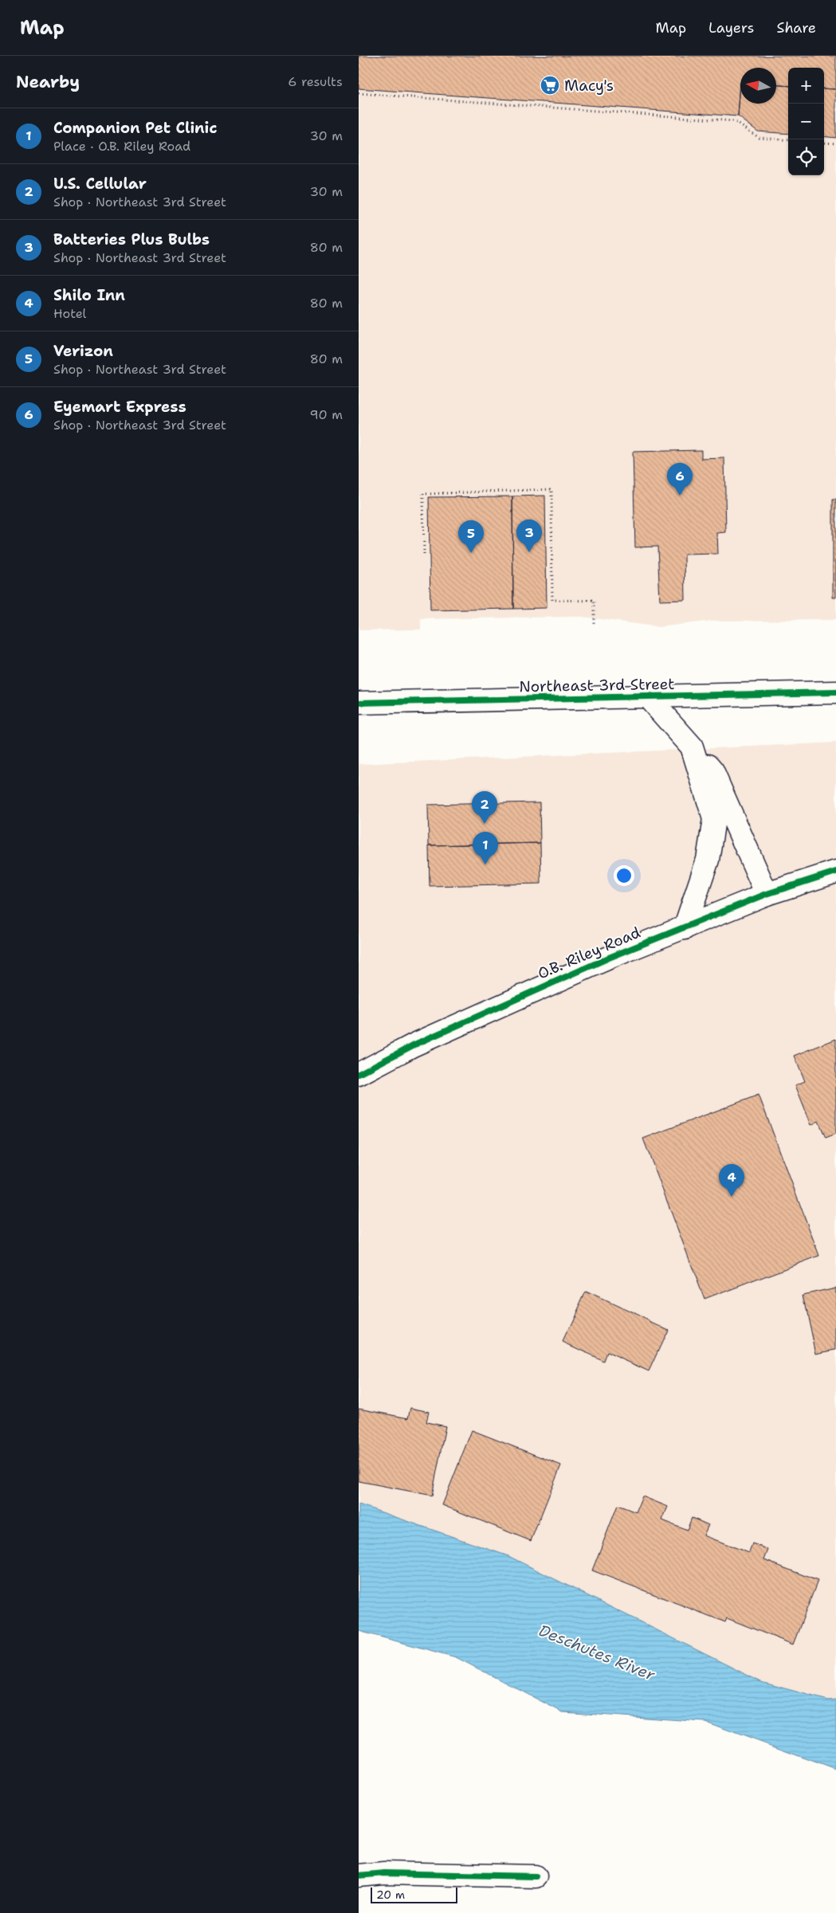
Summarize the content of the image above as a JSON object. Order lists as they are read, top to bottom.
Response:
{
  "streets": {
    "main road": ["Northeast 3rd Street", "O.B. Riley Road"]
  },
  "water": ["Deschutes River"],
  "places": {
    "supermarket": ["Macy's"]
  },
  "scale_bar": "20 m",
  "north": "left",
  "page": {
    "header": "Map",
    "nav": ["Map", "Layers", "Share"],
    "heading": ["Nearby", "6 results"],
    "map_buttons": ["+", "−"],
    "list": [
      {
        "mark": "1",
        "name": "Companion Pet Clinic",
        "note": "Place · O.B. Riley Road",
        "value": "30 m"
      },
      {
        "mark": "2",
        "name": "U.S. Cellular",
        "note": "Shop · Northeast 3rd Street",
        "value": "30 m"
      },
      {
        "mark": "3",
        "name": "Batteries Plus Bulbs",
        "note": "Shop · Northeast 3rd Street",
        "value": "80 m"
      },
      {
        "mark": "4",
        "name": "Shilo Inn",
        "note": "Hotel",
        "value": "80 m"
      },
      {
        "mark": "5",
        "name": "Verizon",
        "note": "Shop · Northeast 3rd Street",
        "value": "80 m"
      },
      {
        "mark": "6",
        "name": "Eyemart Express",
        "note": "Shop · Northeast 3rd Street",
        "value": "90 m"
      }
    ],
    "pins": [
      "6",
      "3",
      "5",
      "2",
      "1",
      "4"
    ],
    "scale": "20 m"
  }
}
